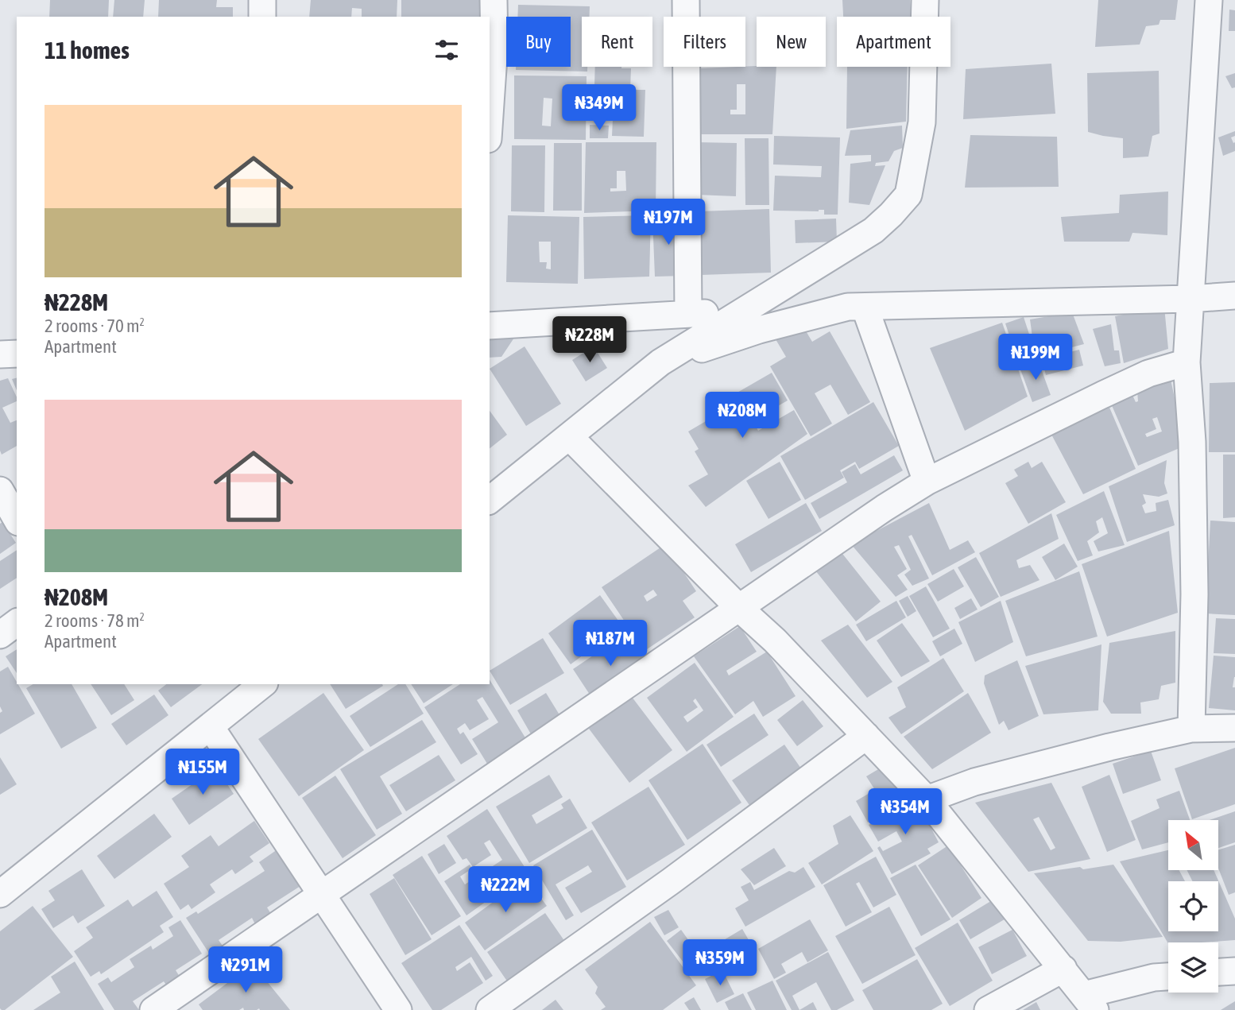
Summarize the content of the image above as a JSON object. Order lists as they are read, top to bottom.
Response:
{
  "north": "top left",
  "page": {
    "chip": [
      "Buy",
      "Rent",
      "Filters",
      "New",
      "Apartment"
    ],
    "heading": "11 homes",
    "list": [
      {
        "name": "₦228M",
        "note": "2 rooms · 70 m² · Apartment"
      },
      {
        "name": "₦208M",
        "note": "2 rooms · 78 m² · Apartment"
      }
    ],
    "price": [
      "₦349M",
      "₦197M",
      "₦228M",
      "₦199M",
      "₦208M",
      "₦187M",
      "₦155M",
      "₦354M",
      "₦222M",
      "₦359M",
      "₦291M"
    ]
  }
}
